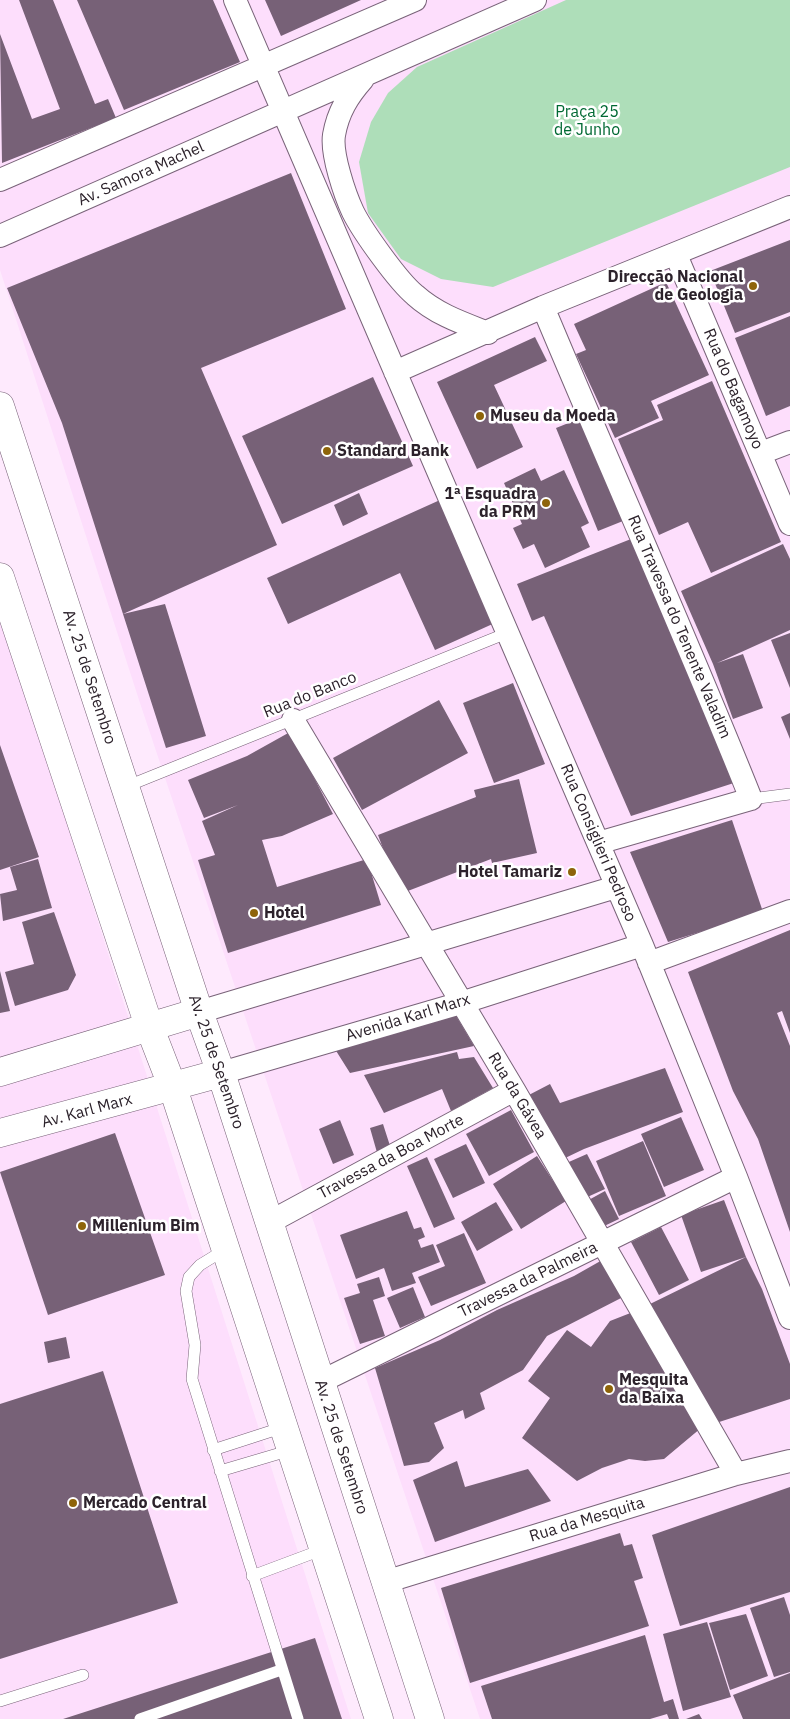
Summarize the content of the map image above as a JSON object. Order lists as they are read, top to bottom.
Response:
{
  "streets": {
    "main road": ["Av. 25 de Setembro", "Avenida Karl Marx", "Av. Karl Marx"],
    "street": [
      "Av. Samora Machel",
      "Rua do Bagamoyo",
      "Rua Travessa do Tenente Valadim",
      "Rua Consiglieri Pedroso",
      "Rua da Gávea",
      "Travessa da Boa Morte",
      "Travessa da Palmeira",
      "Rua da Mesquita"
    ],
    "lane": ["Rua do Banco"]
  },
  "crossings": [
    ["Av. 25 de Setembro", "Rua do Banco"],
    ["Av. 25 de Setembro", "Avenida Karl Marx"],
    ["Av. 25 de Setembro", "Travessa da Boa Morte"],
    ["Av. 25 de Setembro", "Travessa da Palmeira"],
    ["Av. 25 de Setembro", "Rua da Mesquita"],
    ["Rua do Banco", "Rua Consiglieri Pedroso"],
    ["Rua do Banco", "Rua da Gávea"],
    ["Rua Consiglieri Pedroso", "Avenida Karl Marx"],
    ["Rua Consiglieri Pedroso", "Travessa da Palmeira"],
    ["Avenida Karl Marx", "Rua da Gávea"],
    ["Avenida Karl Marx", "Av. Karl Marx"],
    ["Rua da Gávea", "Travessa da Boa Morte"],
    ["Rua da Gávea", "Travessa da Palmeira"],
    ["Rua da Gávea", "Rua da Mesquita"]
  ],
  "parks": ["Praça 25 de Junho"],
  "places": [
    "Direcção Nacional de Geologia",
    "Museu da Moeda",
    "Standard Bank",
    "1ª Esquadra da PRM",
    "Hotel Tamariz",
    "Hotel",
    "Millenium Bim",
    "Mesquita da Baixa",
    "Mercado Central"
  ]
}
